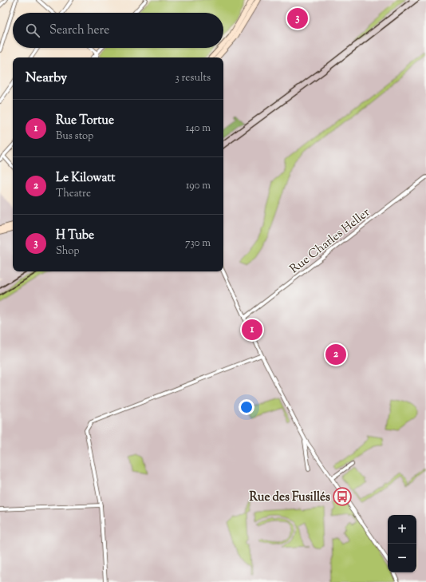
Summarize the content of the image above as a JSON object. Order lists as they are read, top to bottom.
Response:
{
  "streets": {
    "street": ["Rue Charles Heller"]
  },
  "places": {
    "bus stop": ["Rue des Fusillés"]
  },
  "page": {
    "pins": ["3", "1", "2"],
    "search": "Search here",
    "heading": ["Nearby", "3 results"],
    "list": [
      {
        "mark": "1",
        "name": "Rue Tortue",
        "note": "Bus stop",
        "value": "140 m"
      },
      {
        "mark": "2",
        "name": "Le Kilowatt",
        "note": "Theatre",
        "value": "190 m"
      },
      {
        "mark": "3",
        "name": "H Tube",
        "note": "Shop",
        "value": "730 m"
      }
    ],
    "map_buttons": ["+", "−"]
  }
}
